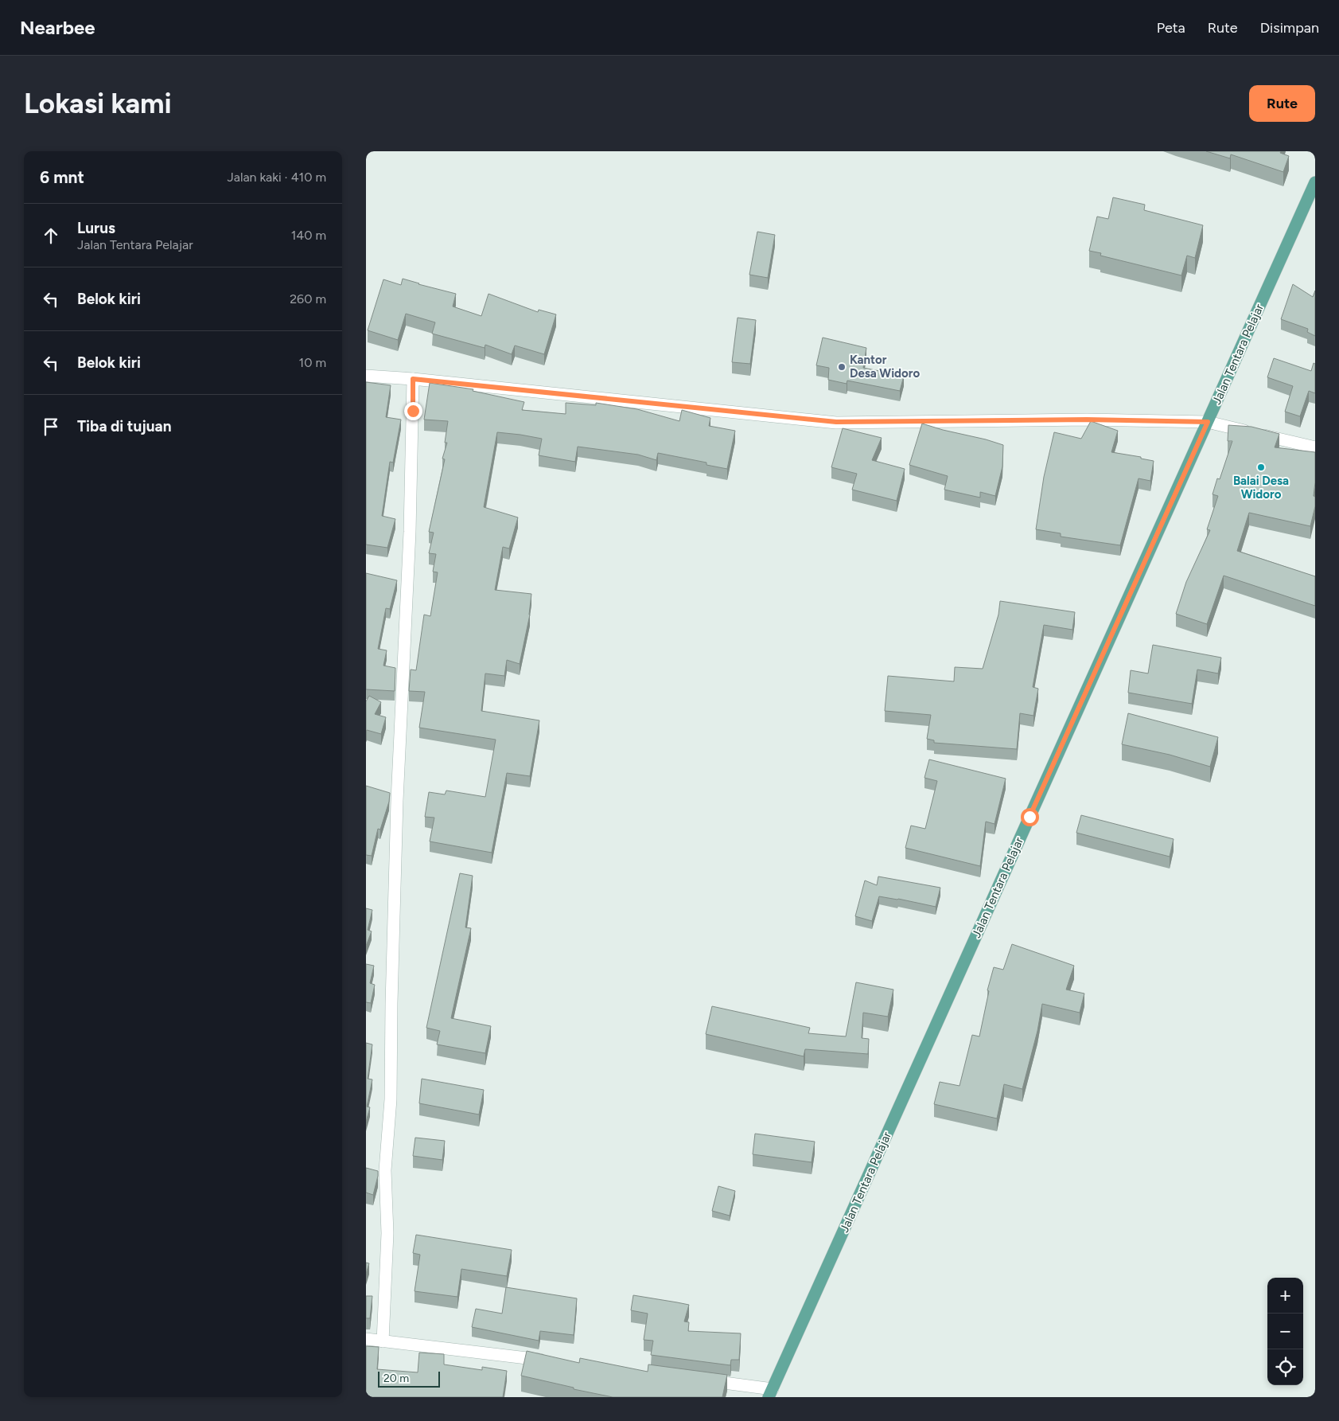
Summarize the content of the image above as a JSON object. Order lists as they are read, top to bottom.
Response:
{
  "streets": {
    "main road": ["Jalan Tentara Pelajar"]
  },
  "places": ["Kantor Desa Widoro", "Balai Desa Widoro"],
  "scale_bar": "20 m",
  "page": {
    "header": "Nearbee",
    "nav": ["Peta", "Rute", "Disimpan"],
    "buttons": "Rute",
    "title": "Lokasi kami",
    "heading": ["6 mnt", "Jalan kaki · 410 m"],
    "list": [
      ["Lurus", "Jalan Tentara Pelajar", "140 m"],
      ["Belok kiri", "260 m"],
      ["Belok kiri", "10 m"],
      "Tiba di tujuan"
    ],
    "map_buttons": ["+", "−"],
    "scale": "20 m"
  }
}
